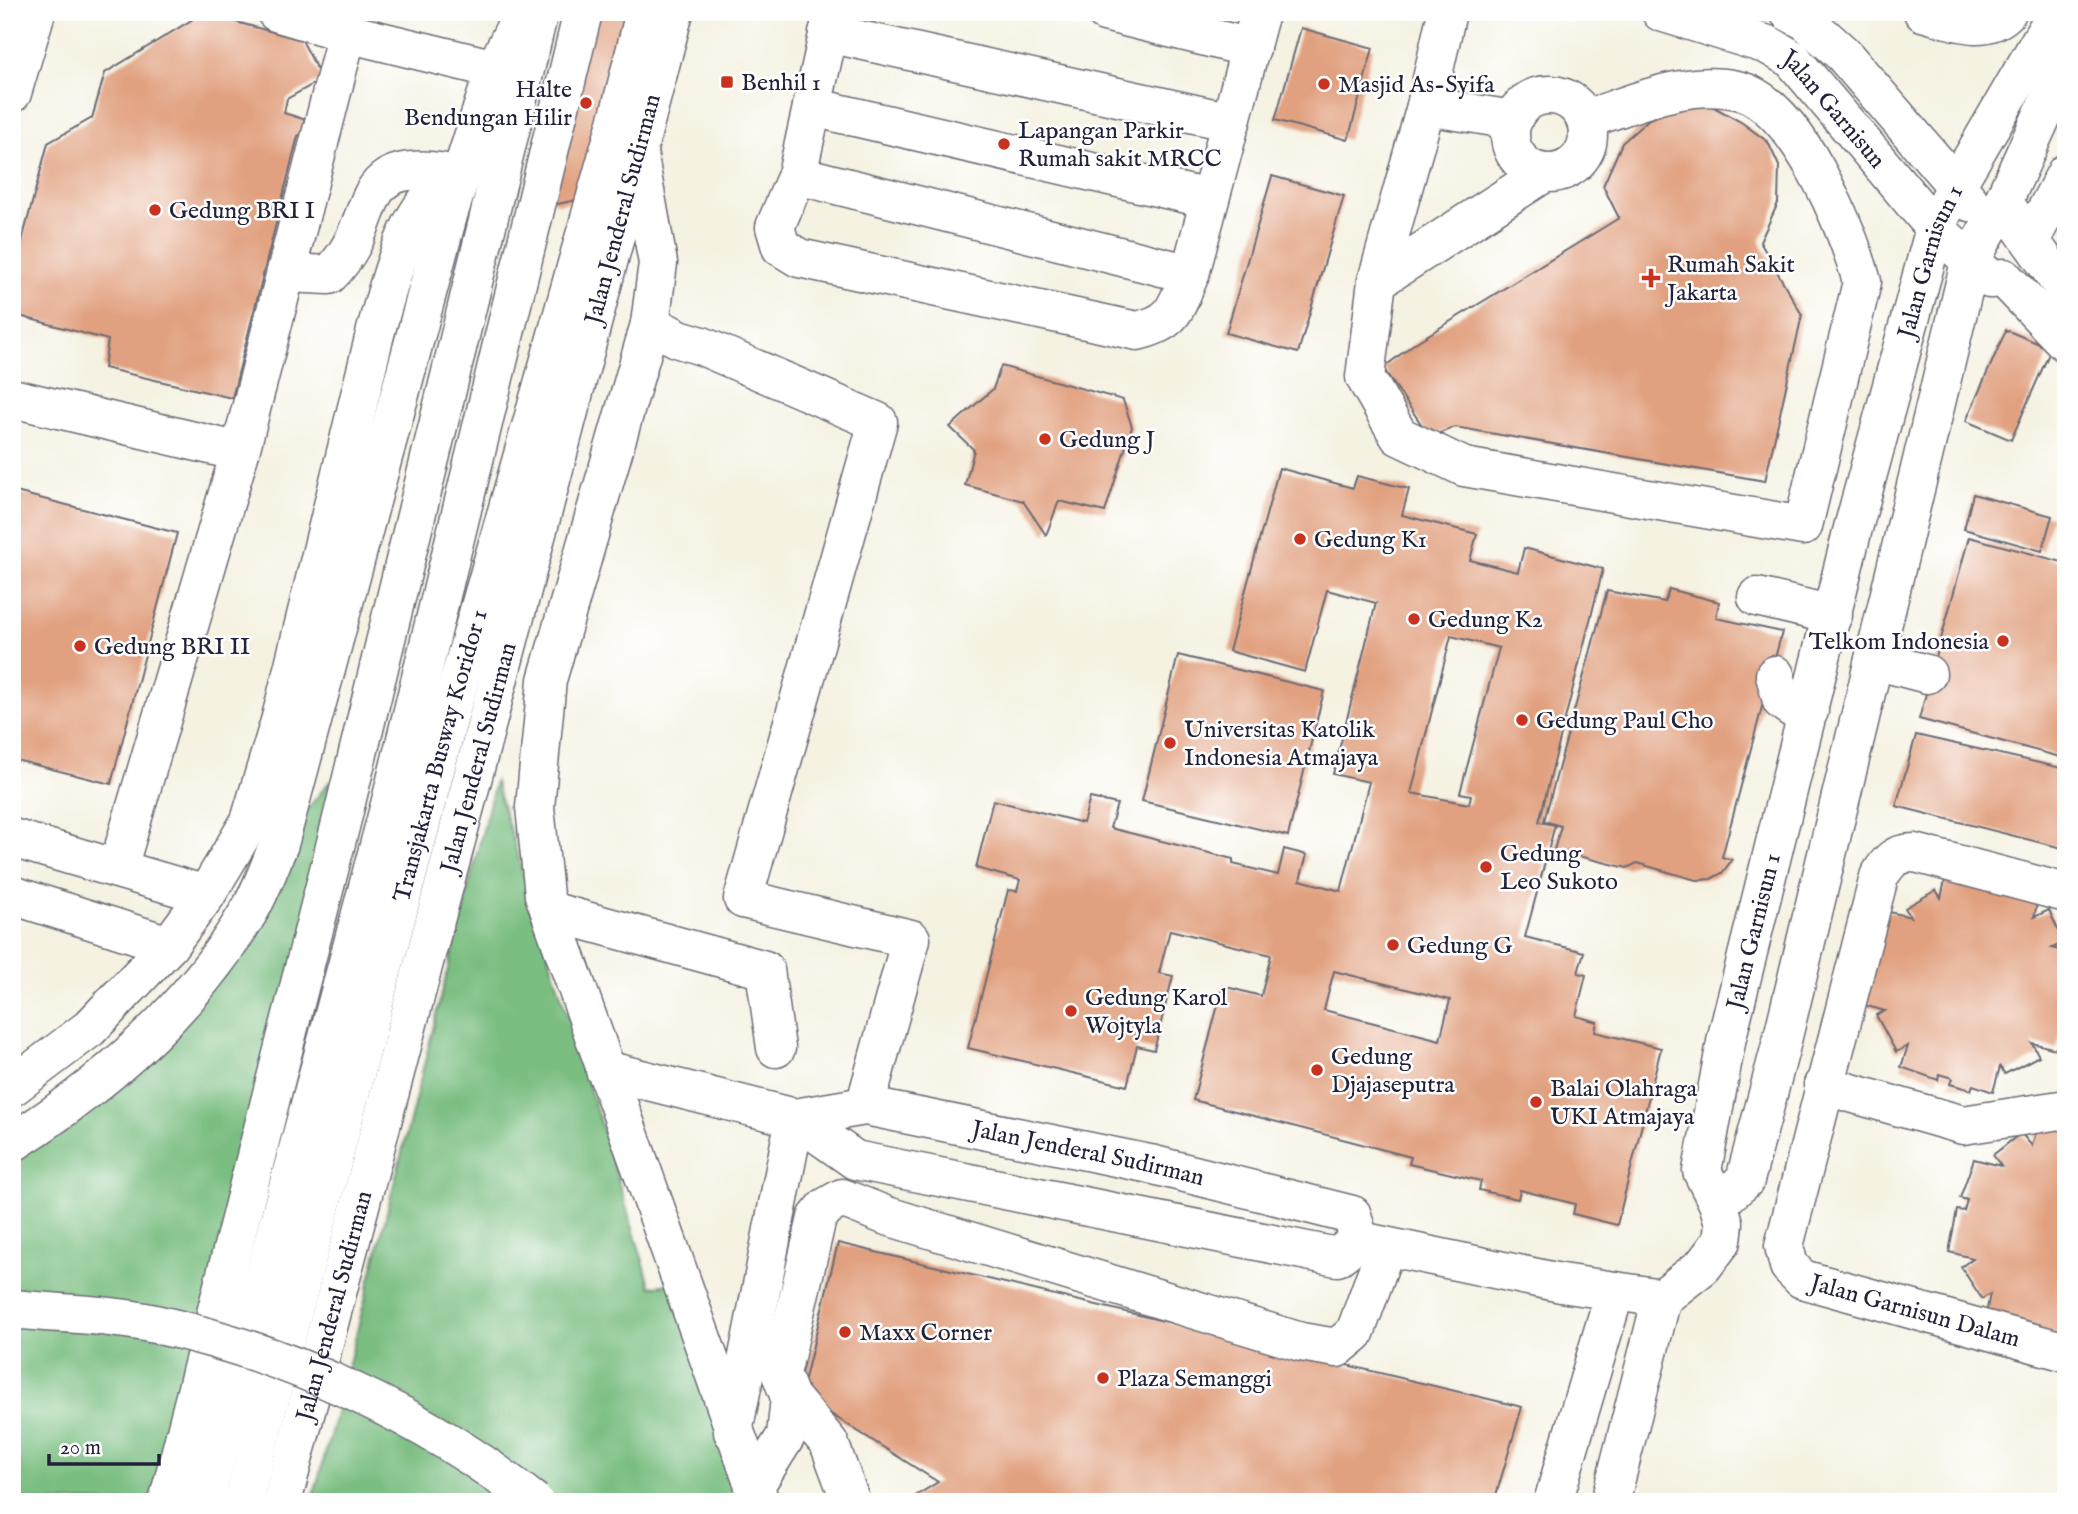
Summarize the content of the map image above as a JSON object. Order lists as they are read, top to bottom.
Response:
{
  "streets": {
    "main road": [
      "Jalan Garnisun",
      "Jalan Jenderal Sudirman",
      "Jalan Garnisun 1",
      "Transjakarta Busway Koridor 1",
      "Jalan Garnisun Dalam"
    ]
  },
  "crossings": [
    ["Jalan Garnisun", "Jalan Garnisun 1"]
  ],
  "places": {
    "transit": ["Benhil 1"],
    "other": [
      "Masjid As-Syifa",
      "Halte Bendungan Hilir",
      "Lapangan Parkir Rumah sakit MRCC",
      "Gedung BRI I",
      "Gedung J",
      "Gedung K1",
      "Gedung K2",
      "Telkom Indonesia",
      "Gedung BRI II",
      "Gedung Paul Cho",
      "Universitas Katolik Indonesia Atmajaya",
      "Gedung Leo Sukoto",
      "Gedung G",
      "Gedung Karol Wojtyla",
      "Gedung Djajaseputra",
      "Balai Olahraga UKI Atmajaya",
      "Maxx Corner",
      "Plaza Semanggi"
    ],
    "health": ["Rumah Sakit Jakarta"]
  },
  "scale_bar": "20 m"
}
